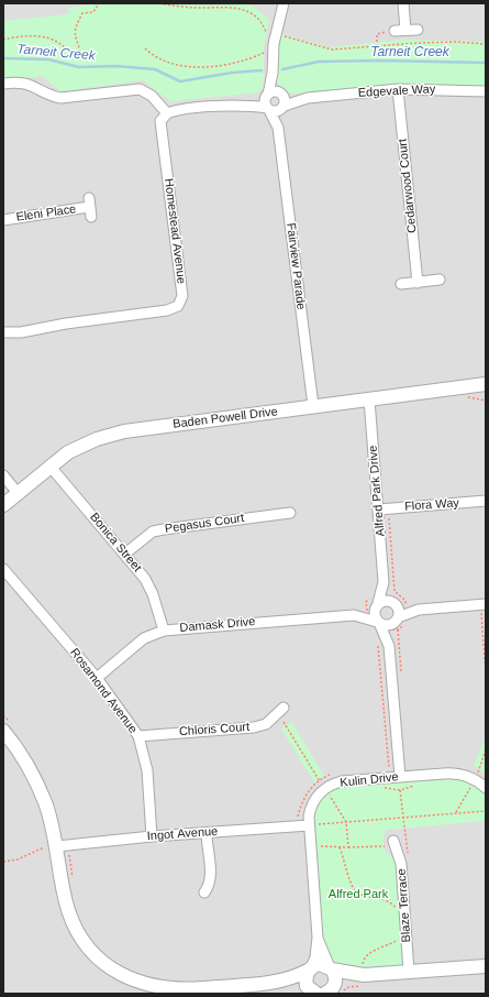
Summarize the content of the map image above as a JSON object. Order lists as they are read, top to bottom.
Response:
{
  "streets": {
    "street": [
      "Edgevale Way",
      "Cedarwood Court",
      "Eleni Place",
      "Homestead Avenue",
      "Fairview Parade",
      "Baden Powell Drive",
      "Alfred Park Drive",
      "Flora Way",
      "Pegasus Court",
      "Bonica Street",
      "Damask Drive",
      "Rosamond Avenue",
      "Chloris Court",
      "Kulin Drive",
      "Ingot Avenue",
      "Blaze Terrace"
    ]
  },
  "crossings": [
    ["Edgevale Way", "Cedarwood Court"],
    ["Edgevale Way", "Fairview Parade"],
    ["Fairview Parade", "Baden Powell Drive"],
    ["Baden Powell Drive", "Alfred Park Drive"],
    ["Baden Powell Drive", "Bonica Street"],
    ["Alfred Park Drive", "Flora Way"],
    ["Alfred Park Drive", "Damask Drive"],
    ["Pegasus Court", "Bonica Street"],
    ["Bonica Street", "Damask Drive"],
    ["Damask Drive", "Rosamond Avenue"],
    ["Rosamond Avenue", "Chloris Court"],
    ["Rosamond Avenue", "Ingot Avenue"],
    ["Kulin Drive", "Ingot Avenue"]
  ],
  "water": ["Tarneit Creek"],
  "parks": ["Alfred Park"]
}
